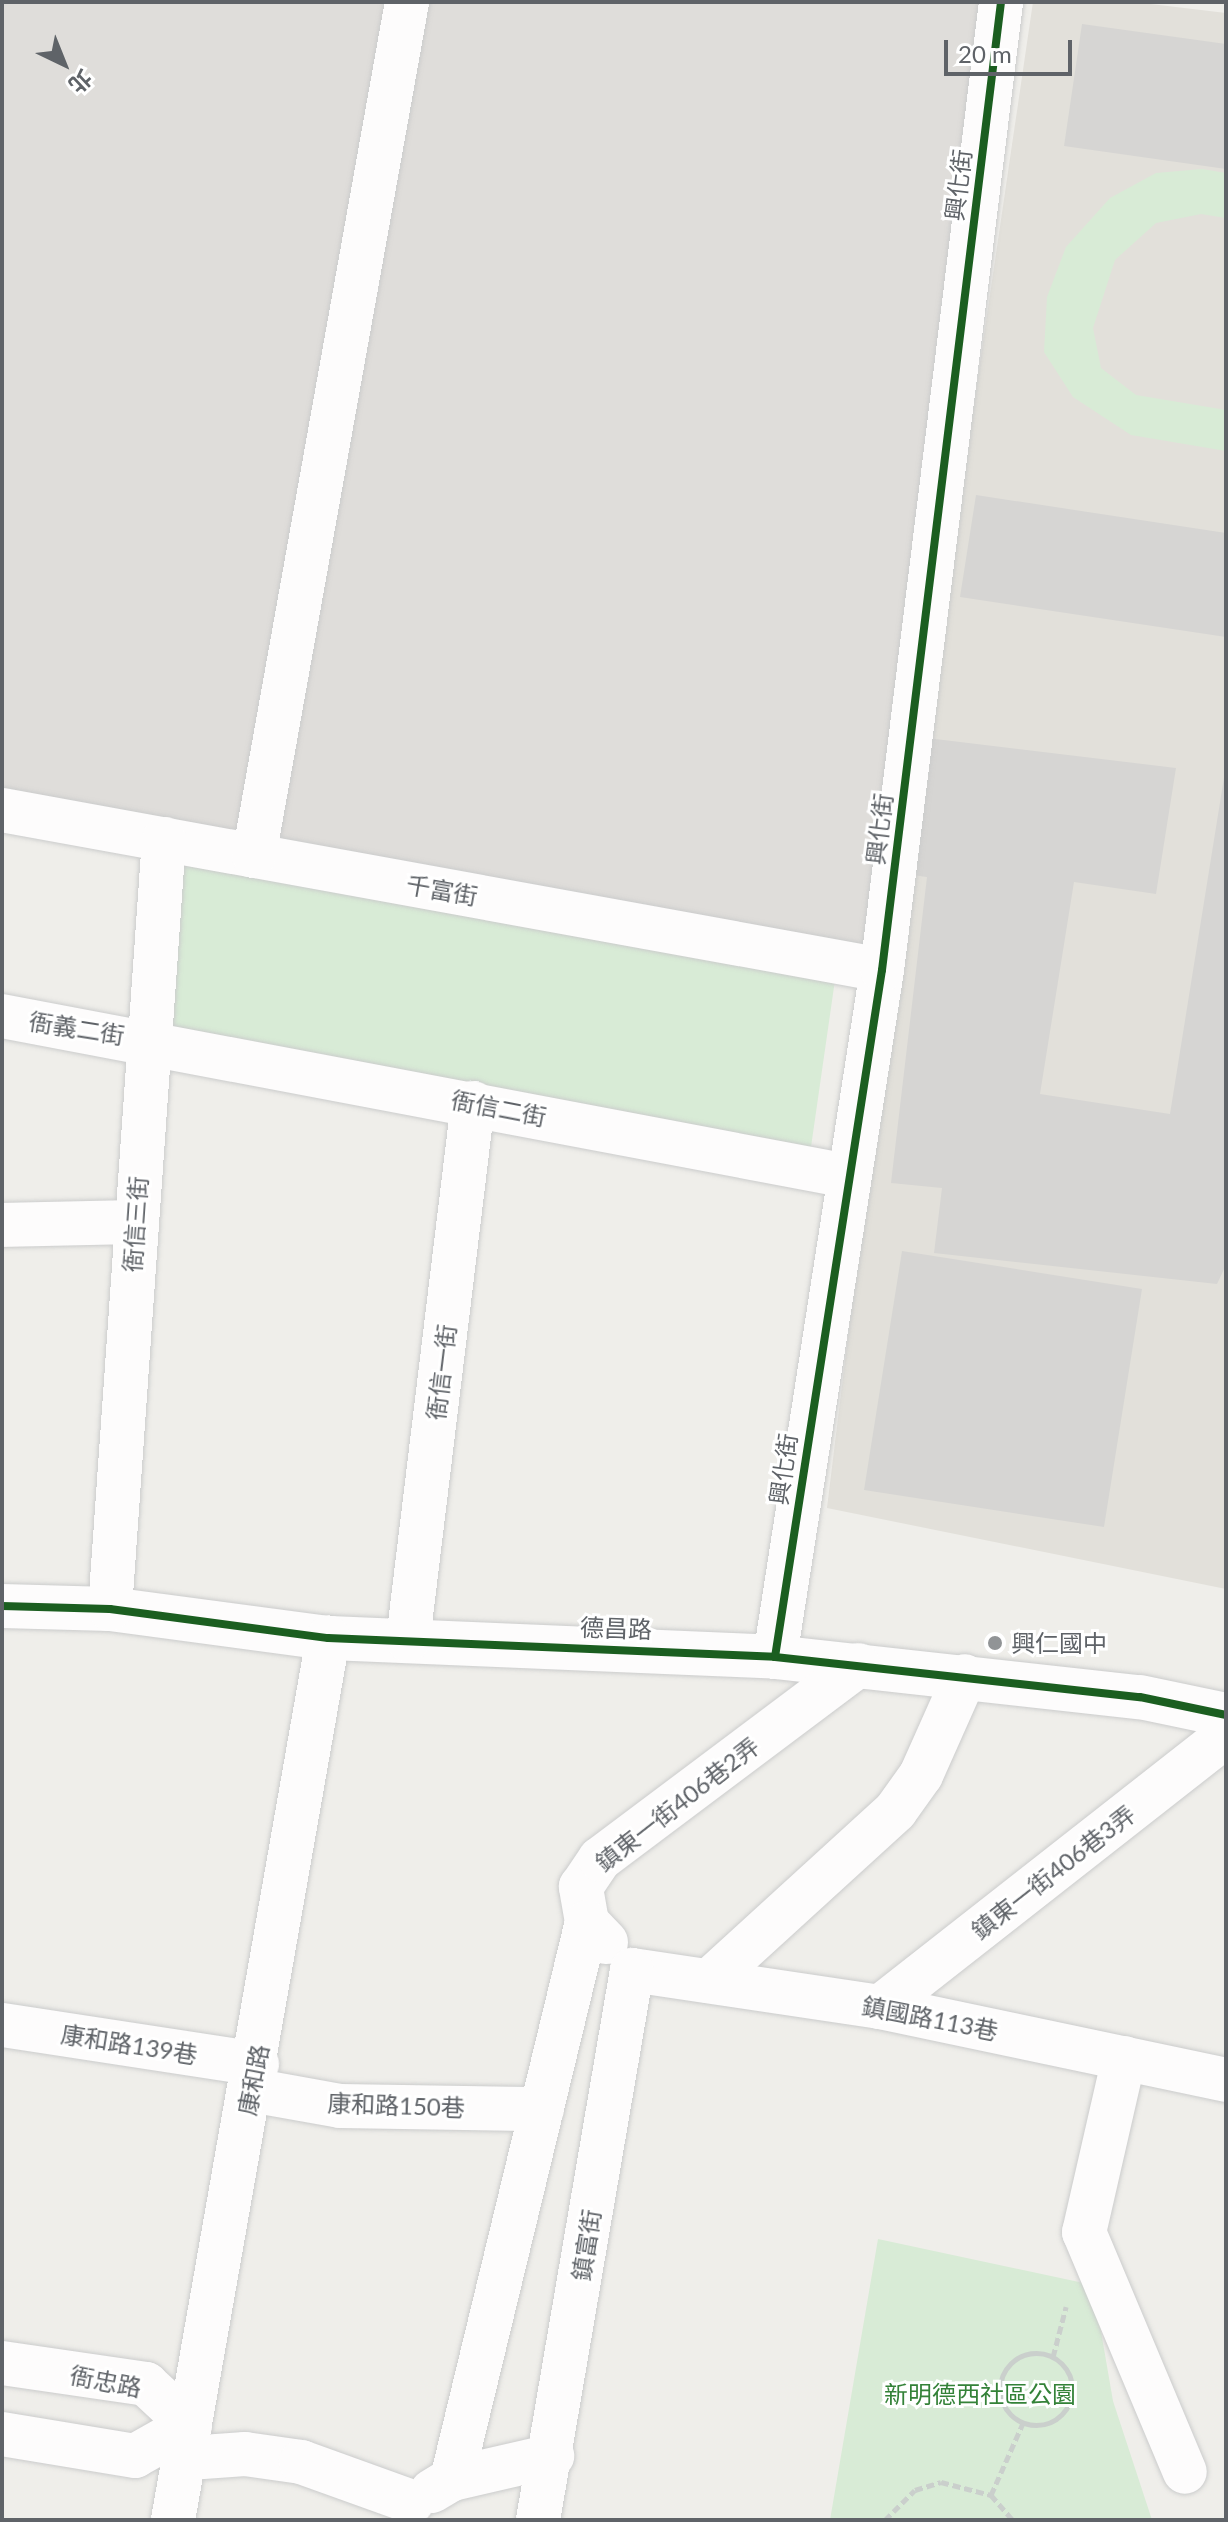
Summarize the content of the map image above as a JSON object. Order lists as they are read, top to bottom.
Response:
{
  "streets": {
    "street": [
      "興化街",
      "千富街",
      "衙義二街",
      "衙信二街",
      "衙信三街",
      "衙信一街",
      "德昌路",
      "鎮東一街406巷2弄",
      "鎮東一街406巷3弄",
      "鎮國路113巷",
      "康和路139巷",
      "康和路",
      "康和路150巷",
      "鎮富街",
      "衙忠路"
    ]
  },
  "crossings": [
    ["興化街", "千富街"],
    ["興化街", "衙信二街"],
    ["興化街", "德昌路"],
    ["千富街", "衙信三街"],
    ["衙義二街", "衙信二街"],
    ["衙義二街", "衙信三街"],
    ["衙信二街", "衙信三街"],
    ["衙信二街", "衙信一街"],
    ["衙信三街", "德昌路"],
    ["衙信一街", "德昌路"],
    ["德昌路", "鎮東一街406巷2弄"],
    ["德昌路", "康和路"],
    ["鎮東一街406巷2弄", "康和路150巷"],
    ["鎮東一街406巷3弄", "鎮國路113巷"],
    ["鎮國路113巷", "鎮富街"],
    ["康和路139巷", "康和路"],
    ["康和路139巷", "康和路150巷"],
    ["康和路", "康和路150巷"],
    ["康和路", "衙忠路"]
  ],
  "parks": ["新明德西社區公園"],
  "places": ["興仁國中"],
  "scale_bar": "20 m",
  "north": "bottom right"
}
